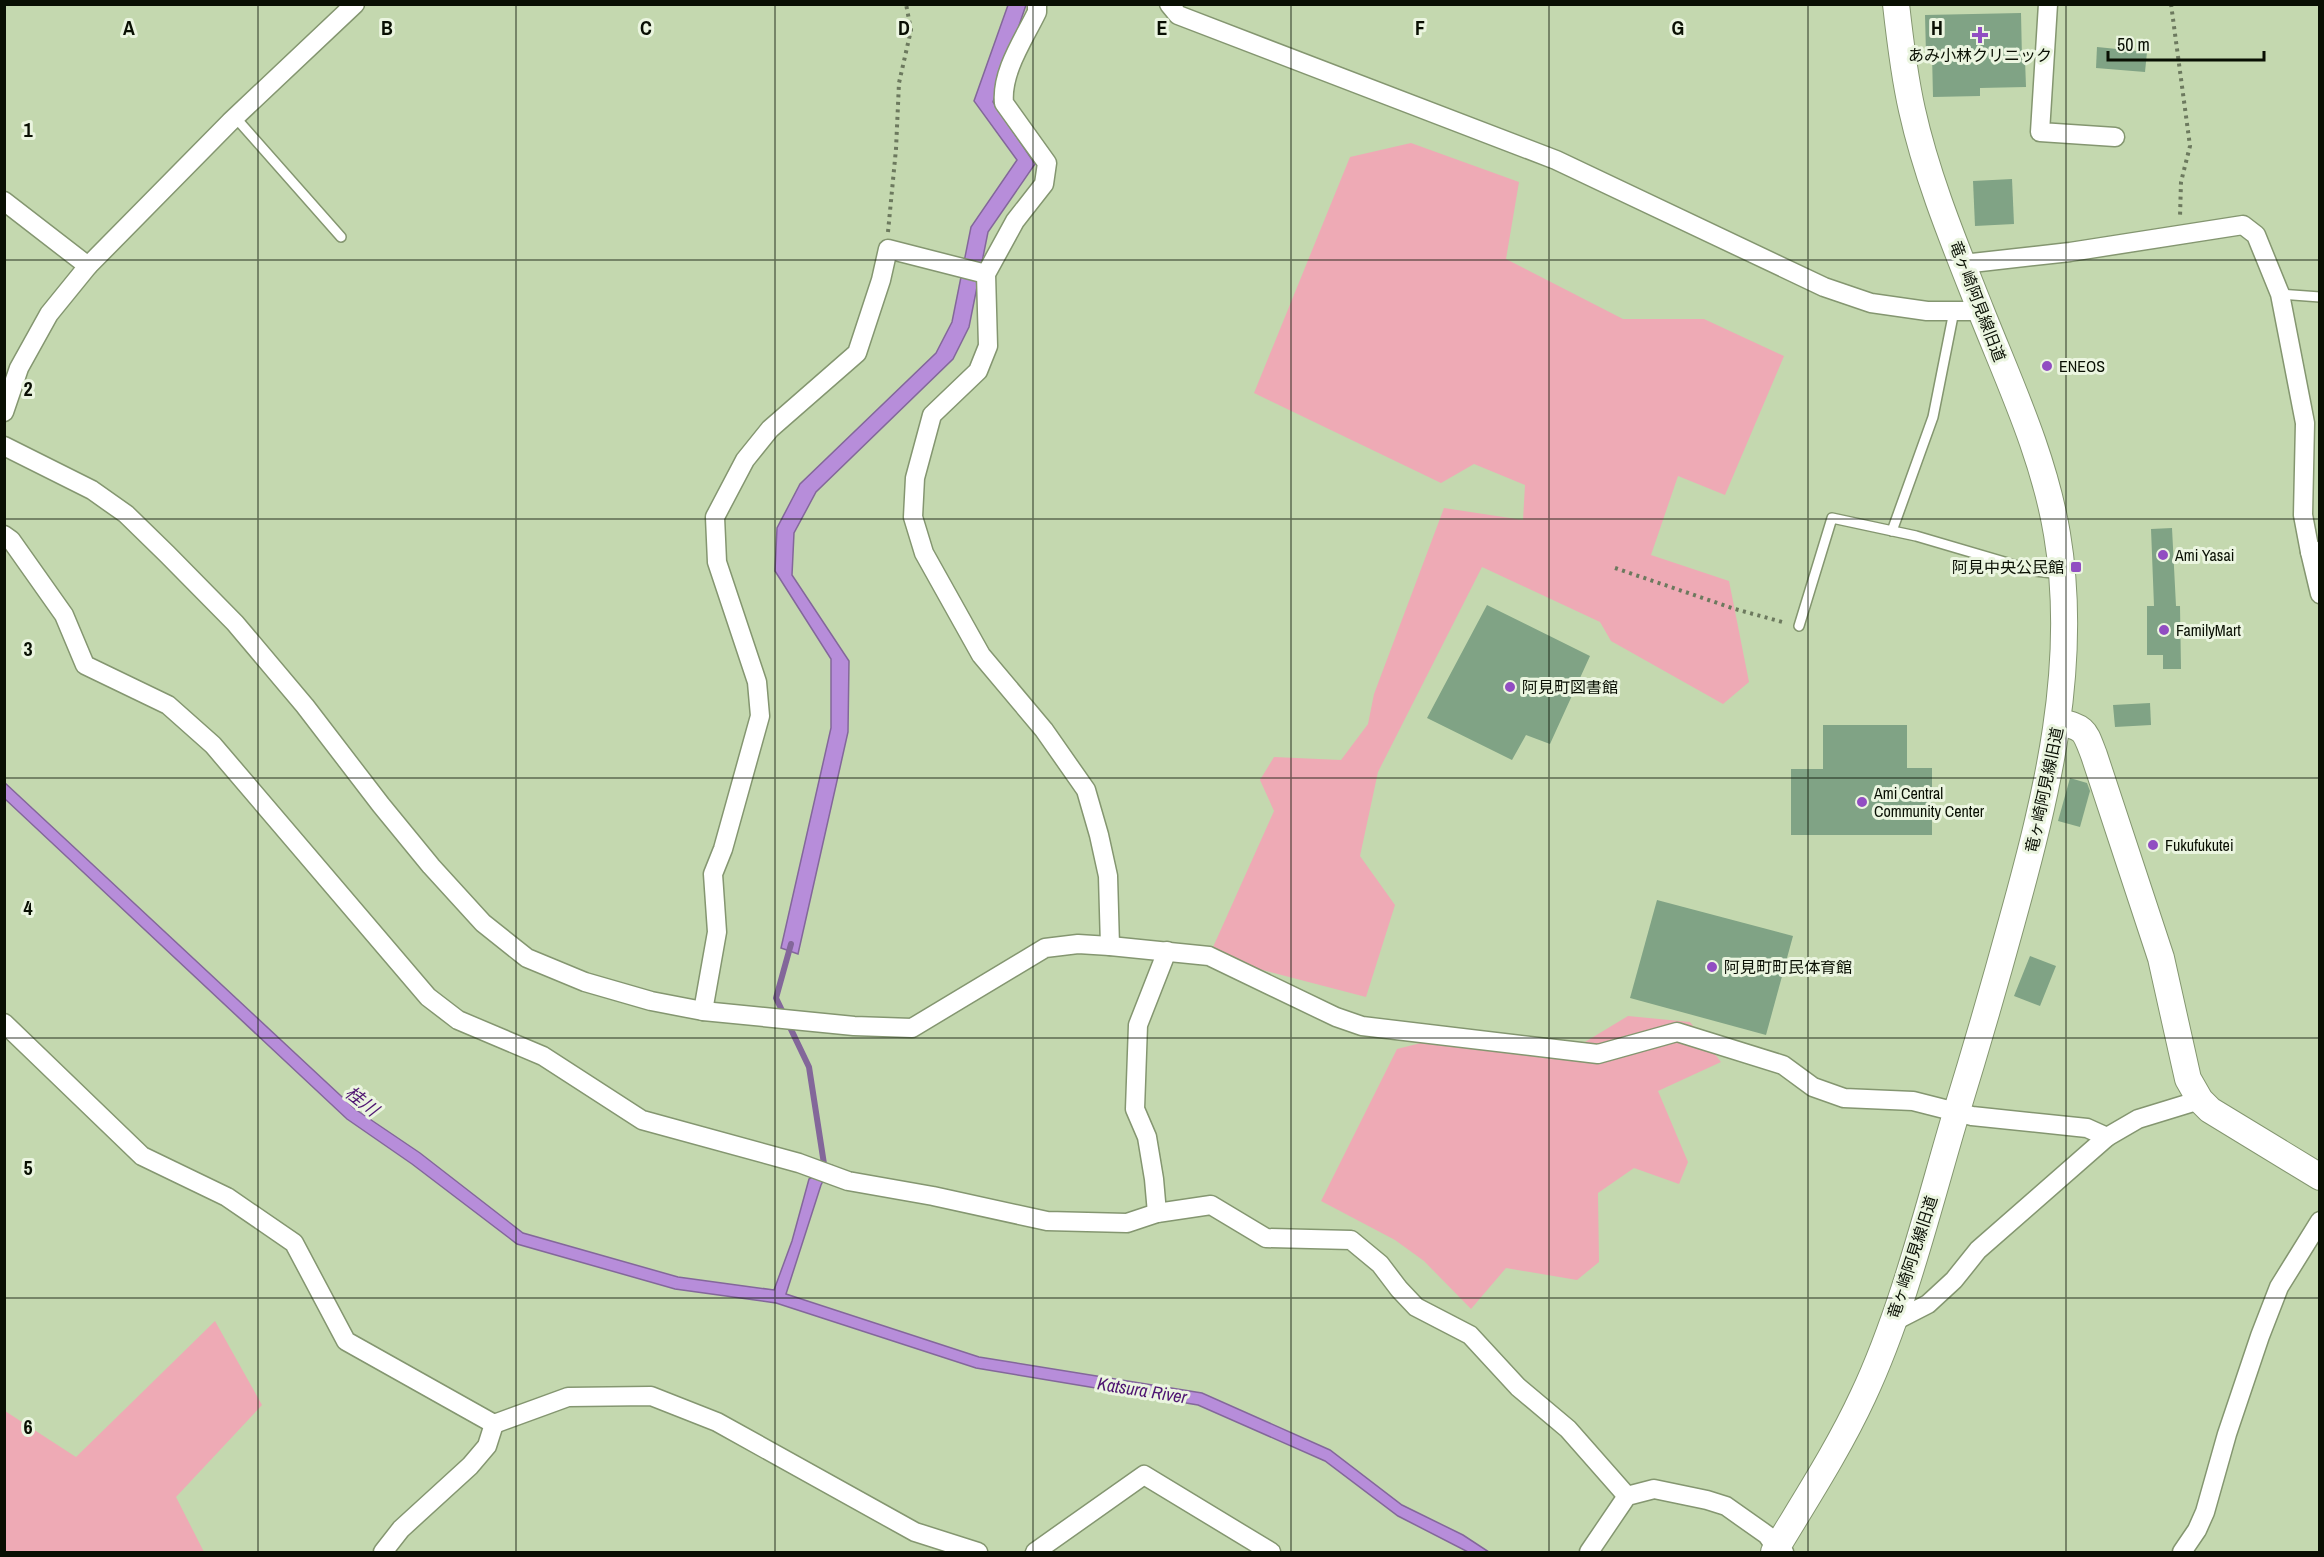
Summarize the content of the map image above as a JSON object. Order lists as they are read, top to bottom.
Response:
{
  "streets": {
    "street": ["竜ヶ崎阿見線旧道"]
  },
  "water": ["桂川", "Katsura River"],
  "places": {
    "health": ["あみ小林クリニック"],
    "other": [
      "ENEOS",
      "Ami Yasai",
      "FamilyMart",
      "阿見町図書館",
      "Ami Central Community Center",
      "Fukufukutei",
      "阿見町町民体育館"
    ],
    "transit": ["阿見中央公民館"]
  },
  "scale_bar": "50 m",
  "grid": {
    "columns": [
      "A",
      "B",
      "C",
      "D",
      "E",
      "F",
      "G",
      "H"
    ],
    "rows": [
      "1",
      "2",
      "3",
      "4",
      "5",
      "6"
    ]
  }
}
